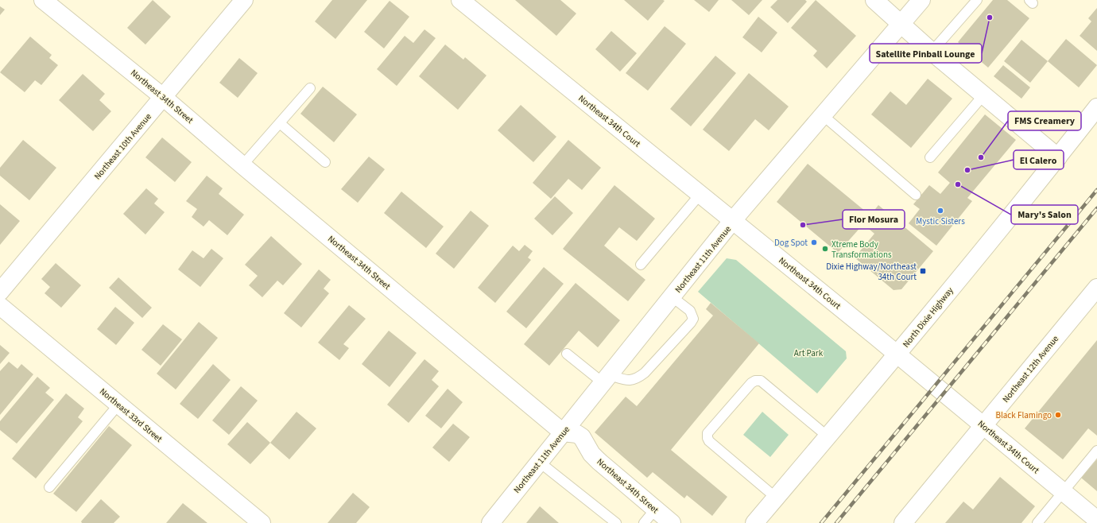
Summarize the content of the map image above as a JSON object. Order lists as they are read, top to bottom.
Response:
{
  "streets": {
    "street": [
      "Northeast 34th Street",
      "Northeast 34th Court",
      "Northeast 10th Avenue",
      "Northeast 11th Avenue",
      "North Dixie Highway",
      "Northeast 12th Avenue",
      "Northeast 33rd Street"
    ]
  },
  "crossings": [
    ["Northeast 34th Street", "Northeast 10th Avenue"],
    ["Northeast 34th Street", "Northeast 11th Avenue"],
    ["Northeast 34th Court", "Northeast 11th Avenue"],
    ["Northeast 34th Court", "North Dixie Highway"],
    ["Northeast 34th Court", "Northeast 12th Avenue"]
  ],
  "parks": ["Art Park"],
  "places": {
    "other": [
      "Satellite Pinball Lounge",
      "FMS Creamery",
      "El Calero",
      "Mary's Salon",
      "Mystic Sisters",
      "Flor Mosura",
      "Dog Spot",
      "Xtreme Body Transformations",
      "Black Flamingo"
    ],
    "transit": ["Dixie Highway/Northeast 34th Court"]
  }
}
